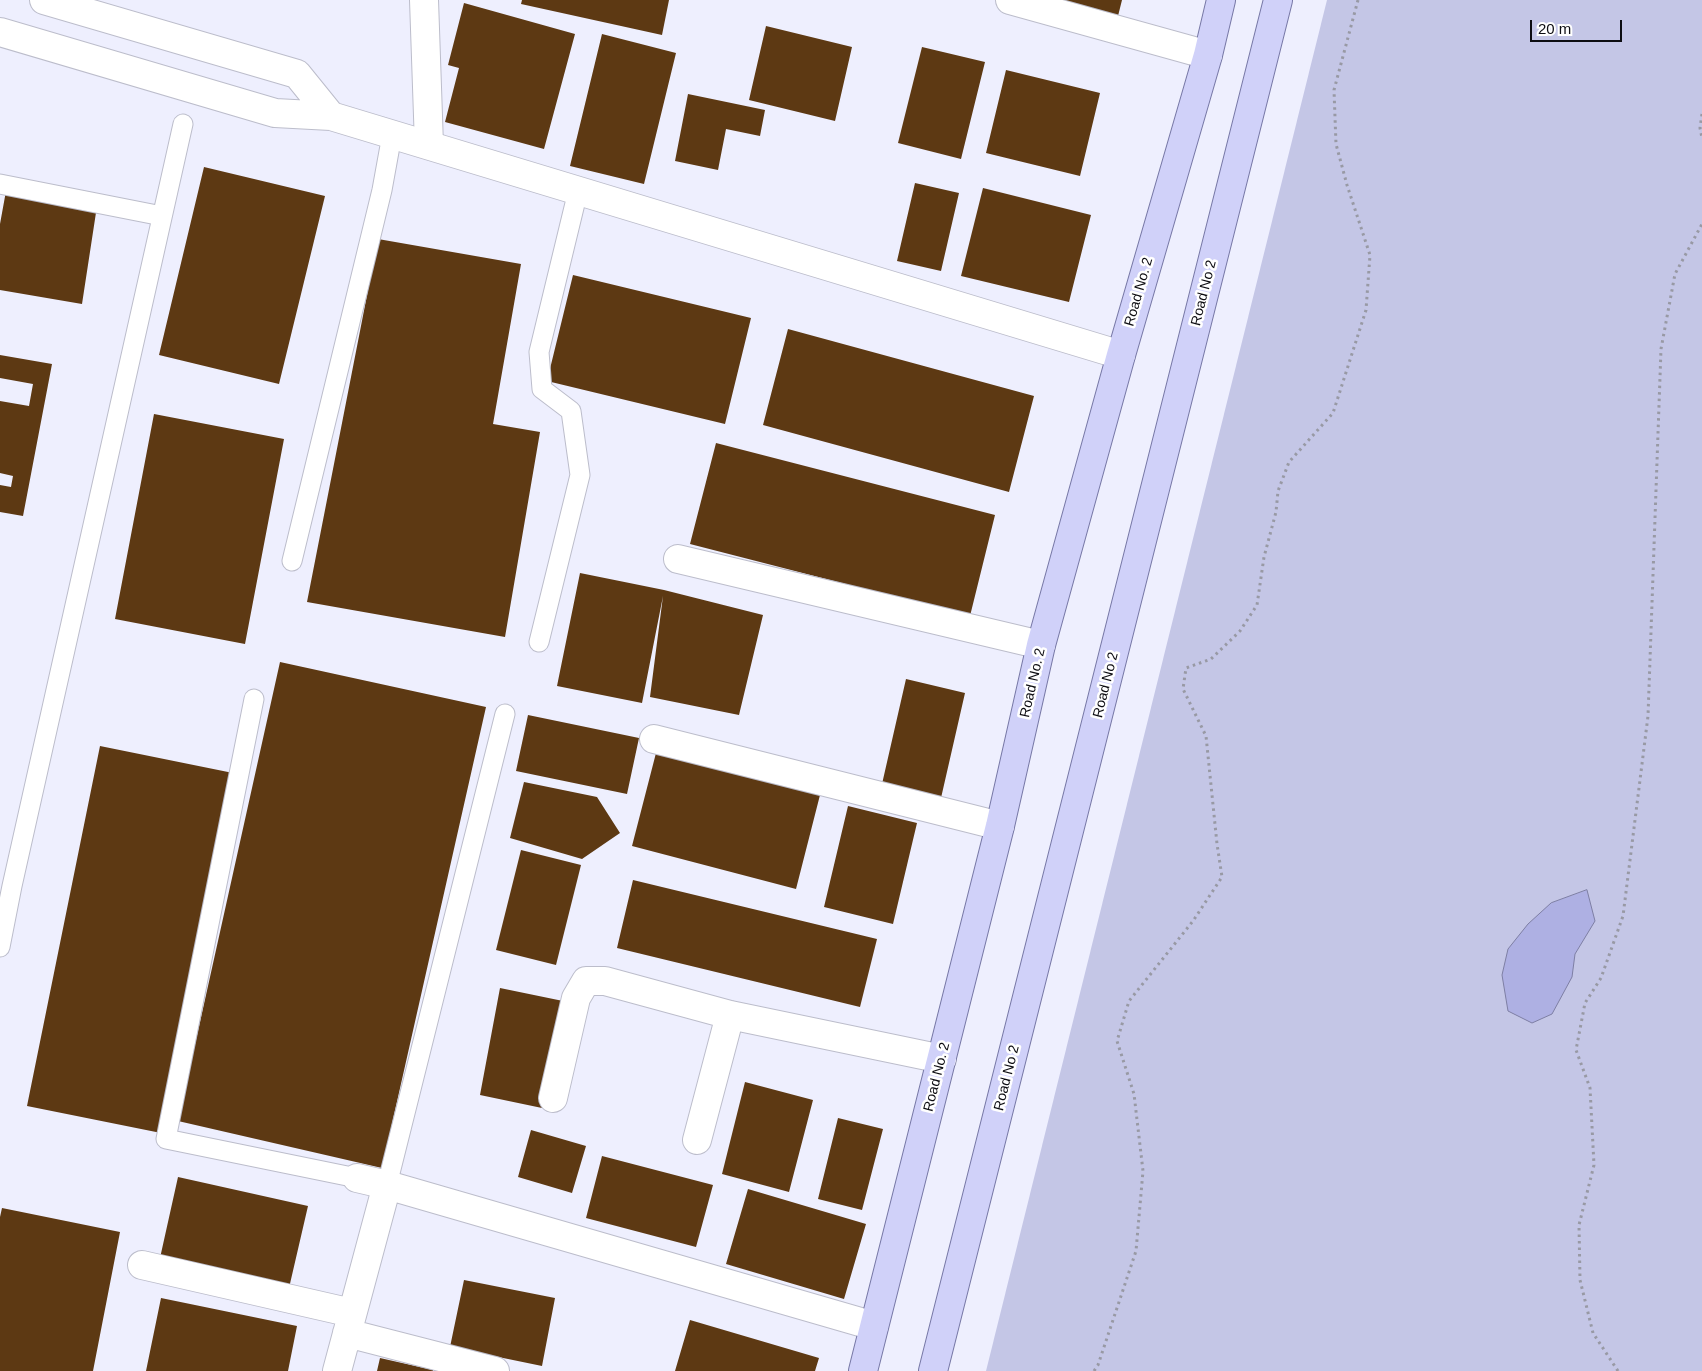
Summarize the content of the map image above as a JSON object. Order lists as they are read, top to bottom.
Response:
{
  "streets": {
    "main road": ["Road No. 2", "Road No 2"]
  },
  "scale_bar": "20 m"
}
